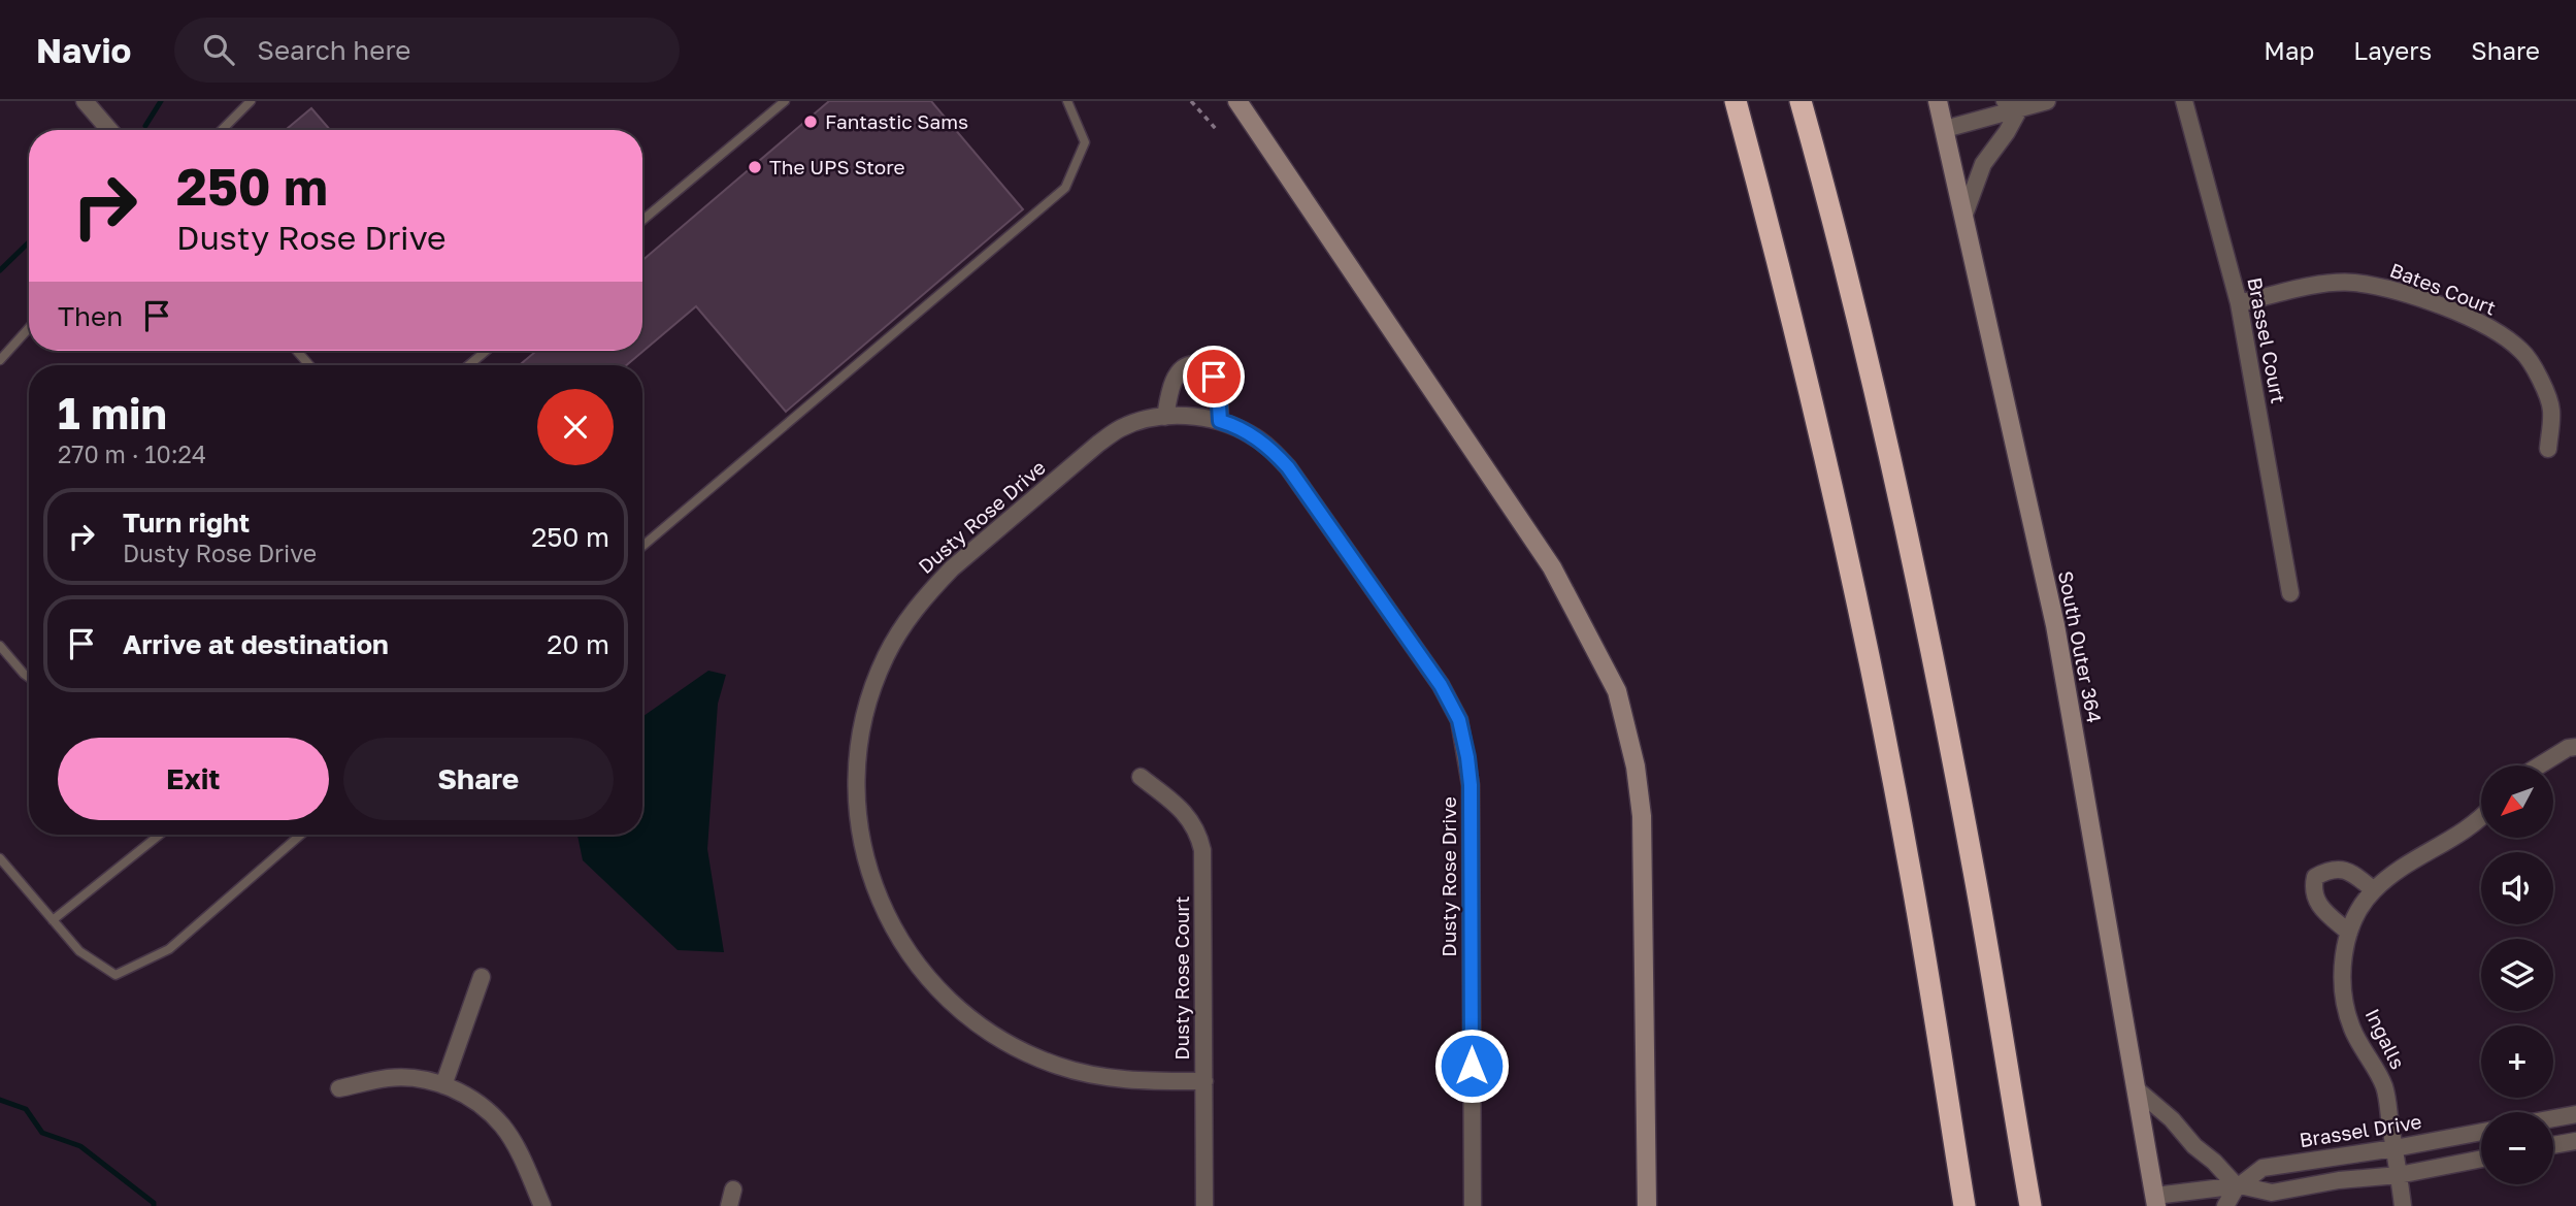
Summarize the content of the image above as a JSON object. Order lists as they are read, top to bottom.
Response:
{
  "streets": {
    "main road": ["South Outer 364"],
    "street": [
      "Bates Court",
      "Brassel Court",
      "Dusty Rose Drive",
      "Dusty Rose Court",
      "Ingalls",
      "Brassel Drive"
    ]
  },
  "crossings": [
    ["Bates Court", "Brassel Court"],
    ["Dusty Rose Drive", "Dusty Rose Court"],
    ["South Outer 364", "Brassel Drive"],
    ["Ingalls", "Brassel Drive"]
  ],
  "places": ["Fantastic Sams", "The UPS Store"],
  "north": "bottom left",
  "page": {
    "header": "Navio",
    "search": "Search here",
    "nav": ["Map", "Layers", "Share"],
    "turn": ["250 m", "Dusty Rose Drive"],
    "then": "Then",
    "heading": ["1 min", "270 m · 10:24"],
    "list": [
      {
        "name": "Turn right",
        "note": "Dusty Rose Drive",
        "value": "250 m"
      },
      {
        "name": "Arrive at destination",
        "value": "20 m"
      }
    ],
    "buttons": ["Exit", "Share"],
    "map_buttons": ["+", "−"]
  }
}
